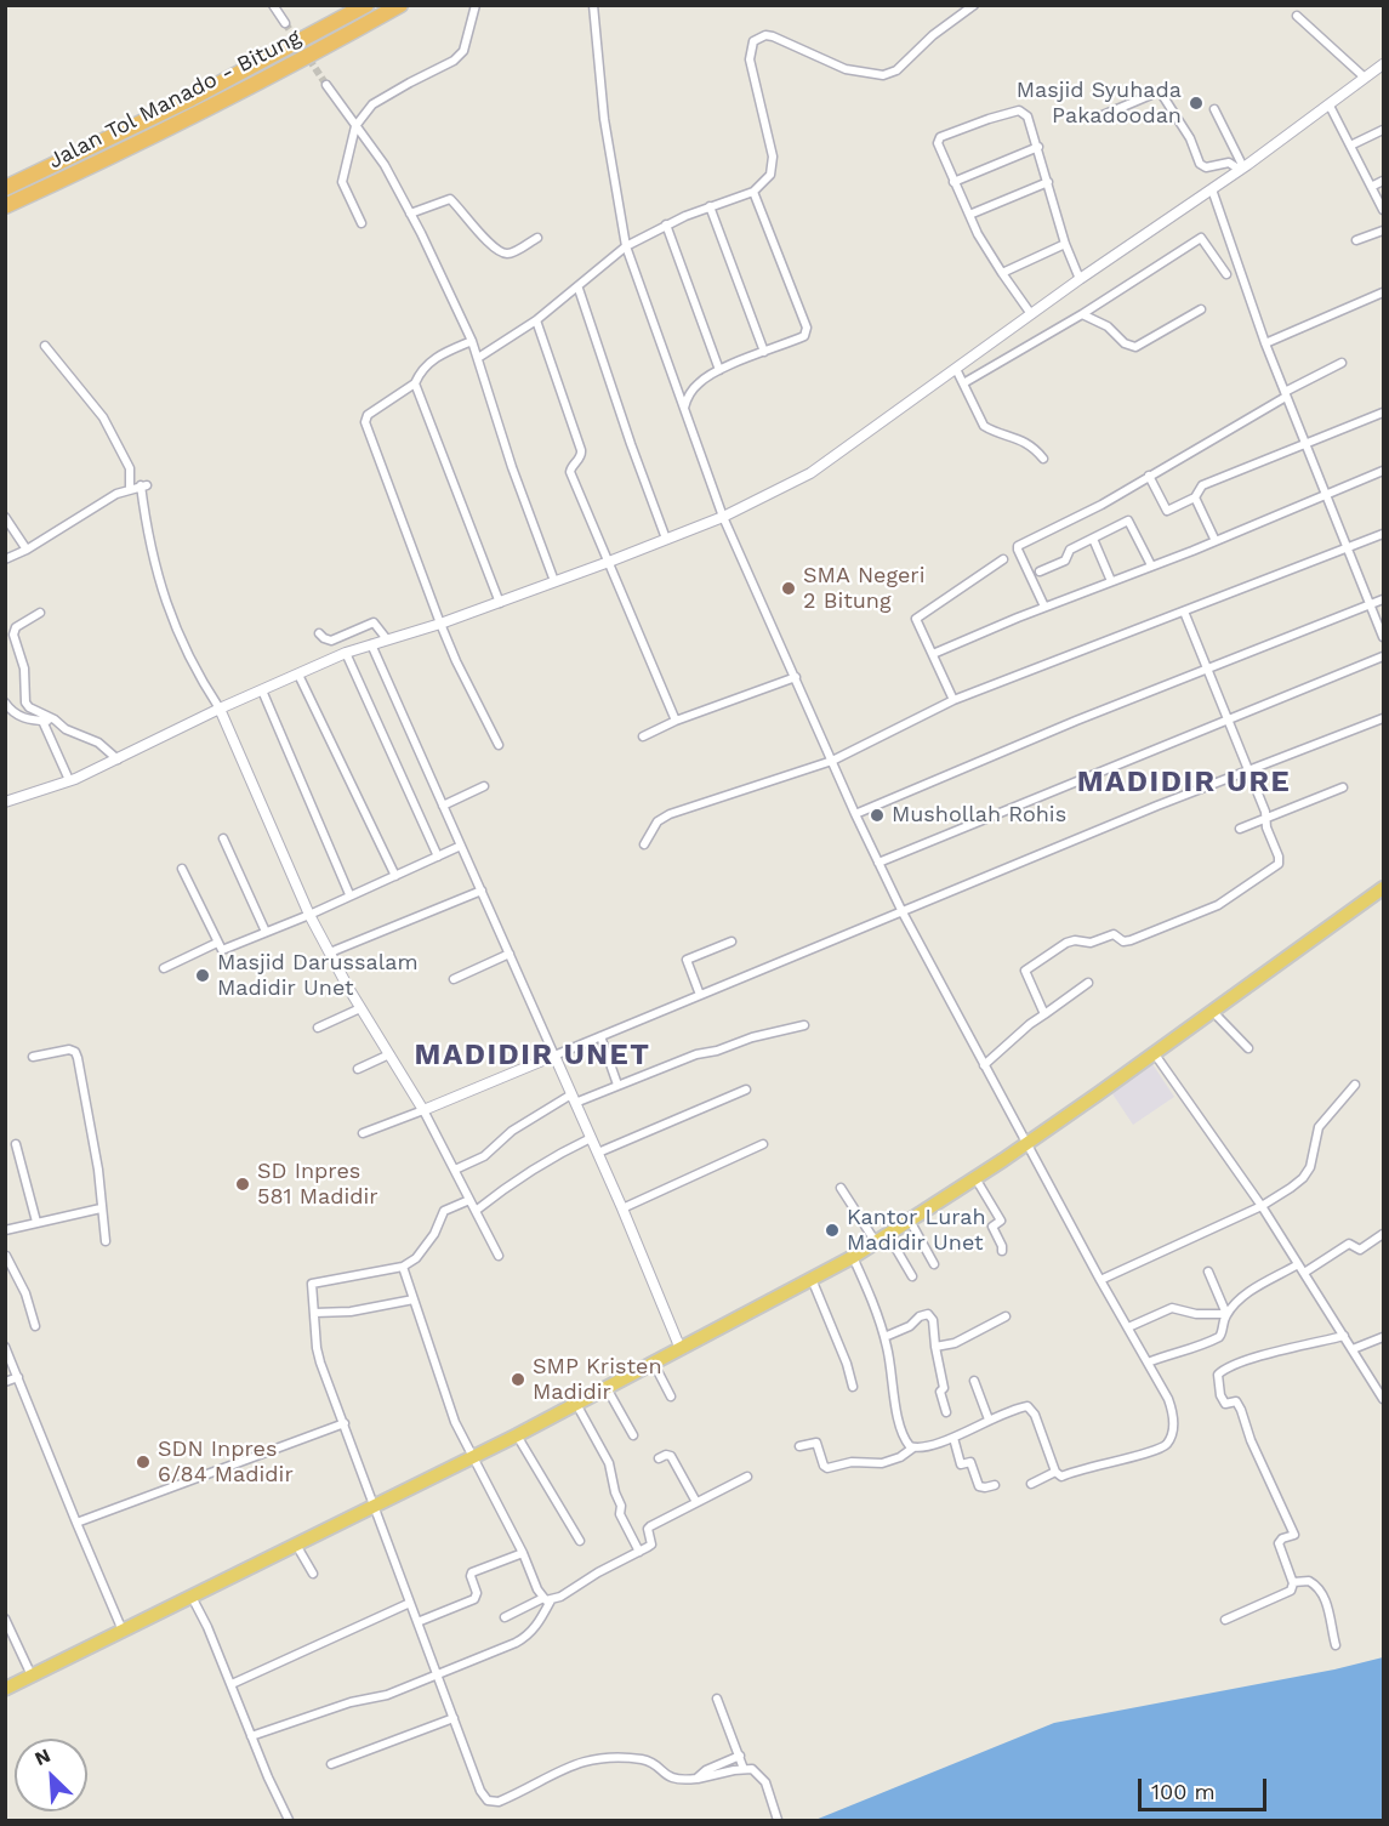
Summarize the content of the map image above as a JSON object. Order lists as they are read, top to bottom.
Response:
{
  "streets": {
    "highway": ["Jalan Tol Manado - Bitung"]
  },
  "districts": ["MADIDIR URE", "MADIDIR UNET"],
  "places": [
    "Masjid Syuhada Pakadoodan",
    "SMA Negeri 2 Bitung",
    "Mushollah Rohis",
    "Masjid Darussalam Madidir Unet",
    "SD Inpres 581 Madidir",
    "Kantor Lurah Madidir Unet",
    "SMP Kristen Madidir",
    "SDN Inpres 6/84 Madidir"
  ],
  "scale_bar": "100 m",
  "north": "top left"
}
